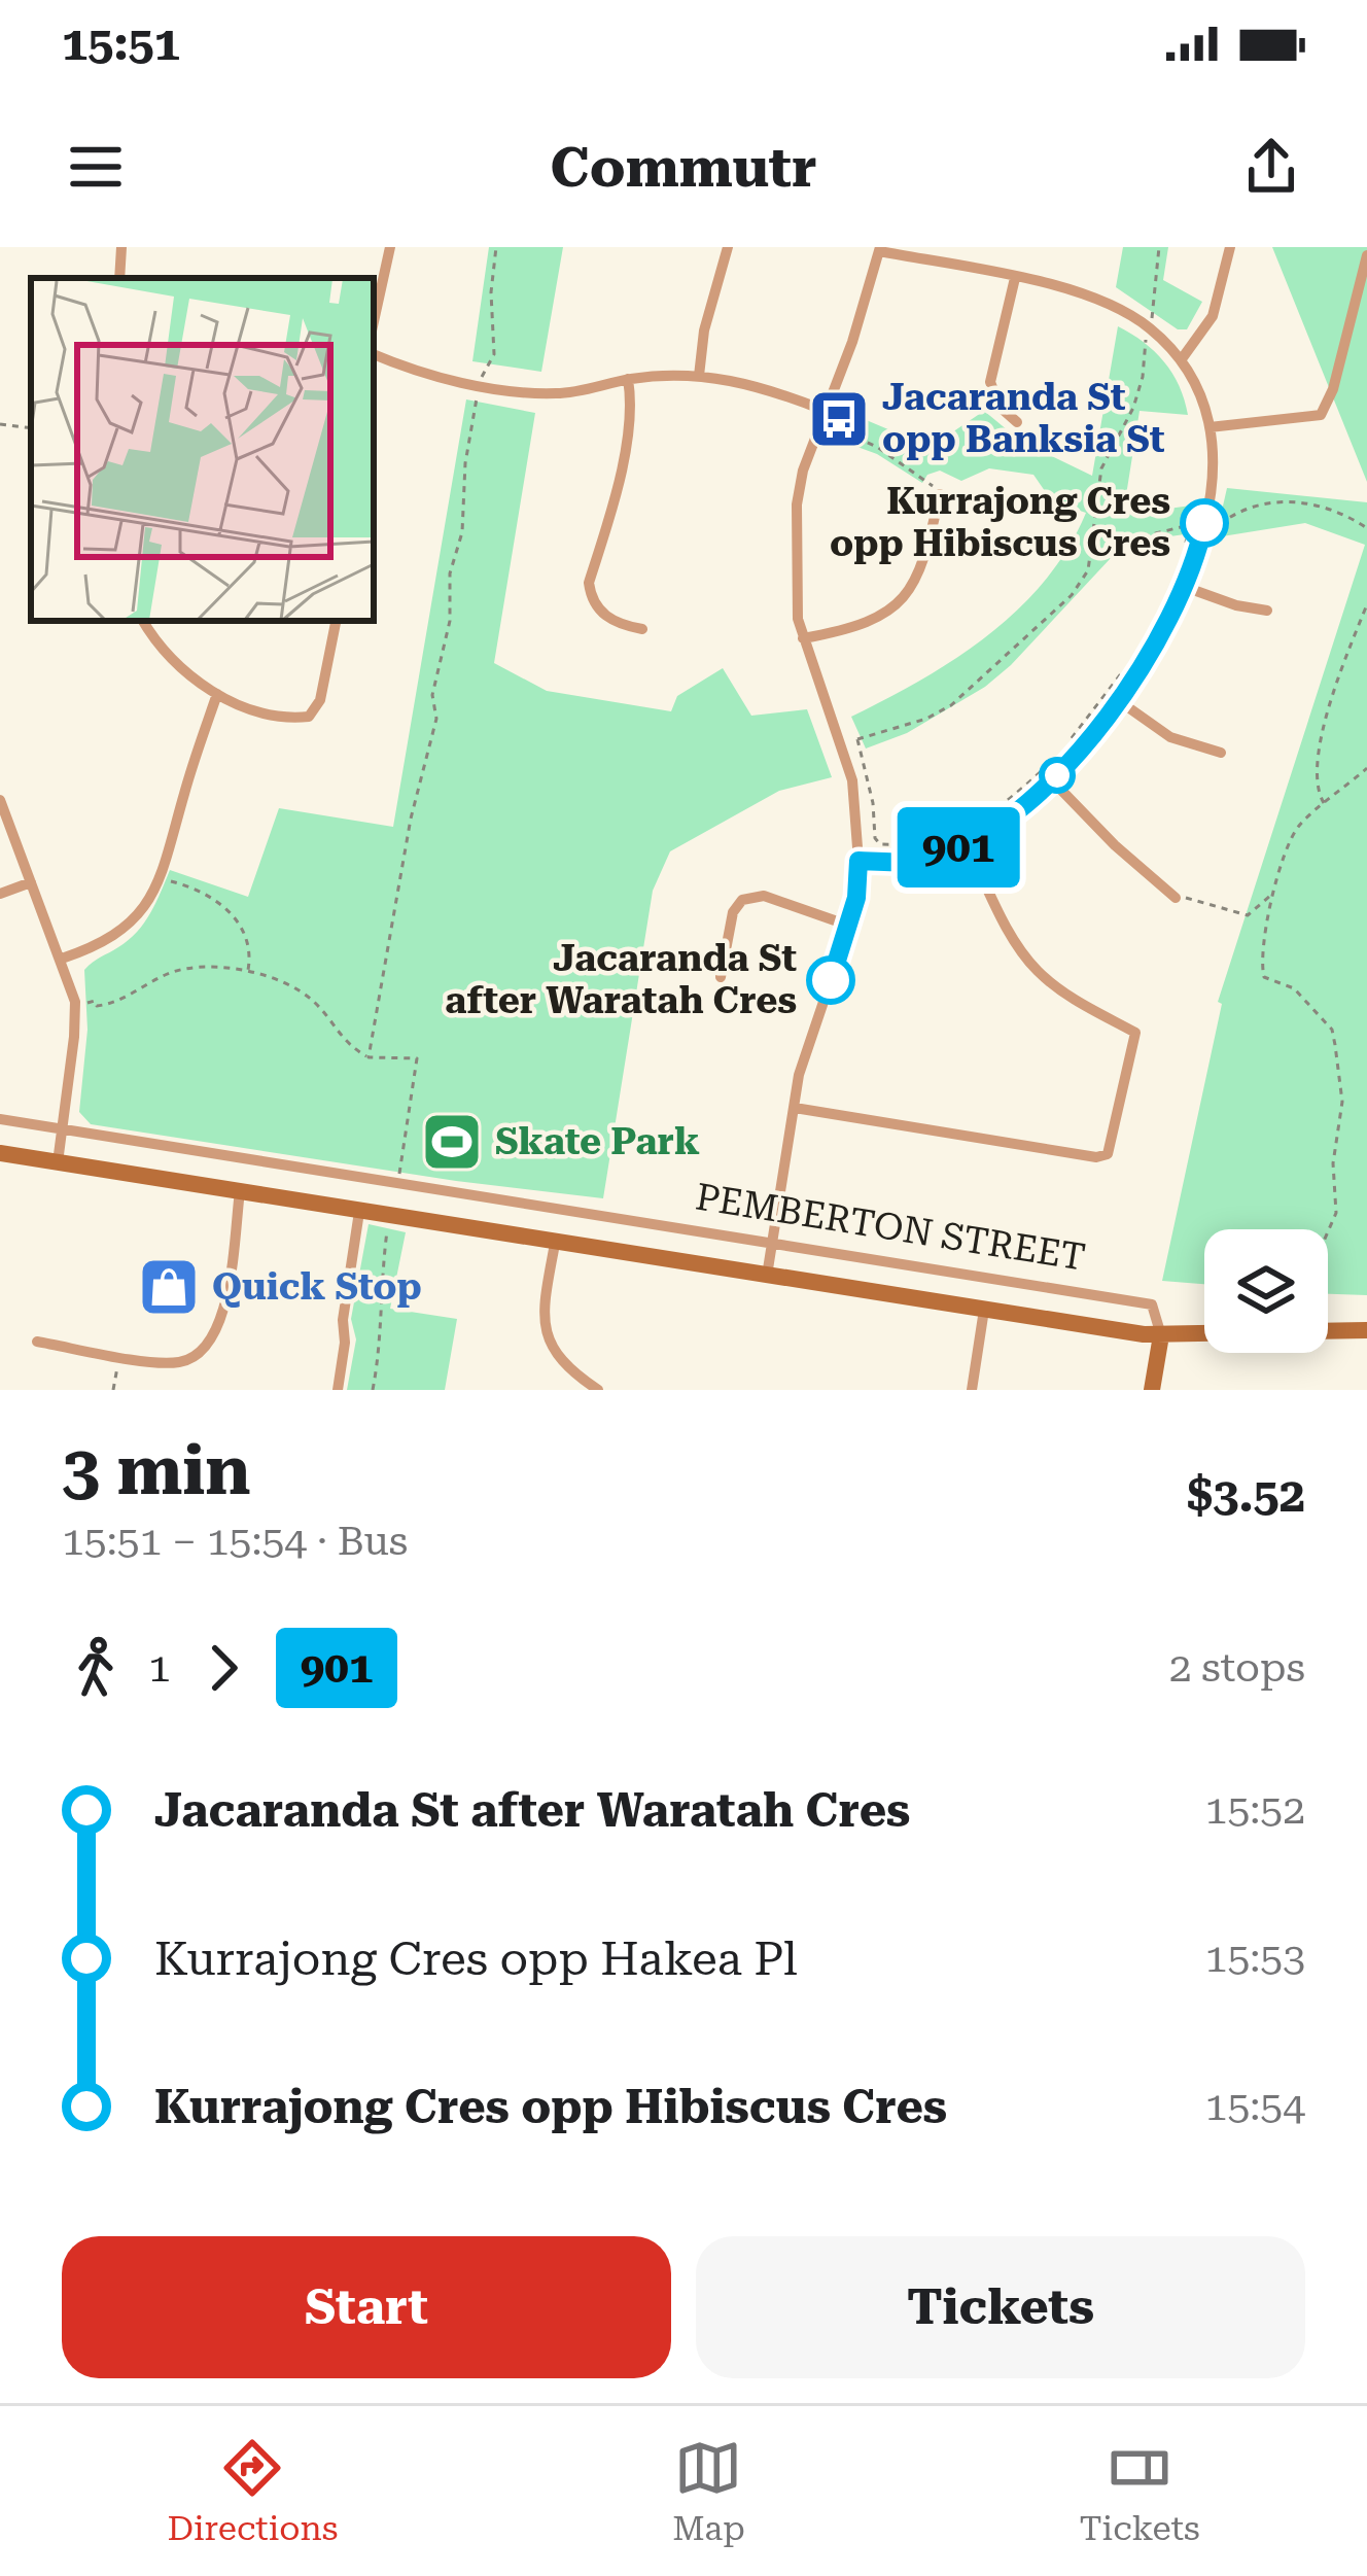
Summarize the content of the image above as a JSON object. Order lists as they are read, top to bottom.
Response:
{
  "streets": {
    "main road": ["PEMBERTON STREET"]
  },
  "places": {
    "bus stop": ["Jacaranda St opp Banksia St"],
    "other": ["Kurrajong Cres opp Hibiscus Cres", "Jacaranda St after Waratah Cres"],
    "sports": ["Skate Park"],
    "shop": ["Quick Stop"]
  },
  "lines": ["bus line 901"],
  "page": {
    "status": "15:51",
    "header": "Commutr",
    "on_map": "901",
    "heading": ["3 min", "15:51 – 15:54 · Bus", "$3.52"],
    "legs": ["1", "901", "2 stops"],
    "list": [
      {
        "name": "Jacaranda St after Waratah Cres",
        "value": "15:52"
      },
      {
        "name": "Kurrajong Cres opp Hakea Pl",
        "value": "15:53"
      },
      {
        "name": "Kurrajong Cres opp Hibiscus Cres",
        "value": "15:54"
      }
    ],
    "buttons": ["Start", "Tickets"],
    "tabs": ["Directions", "Map", "Tickets"]
  }
}
